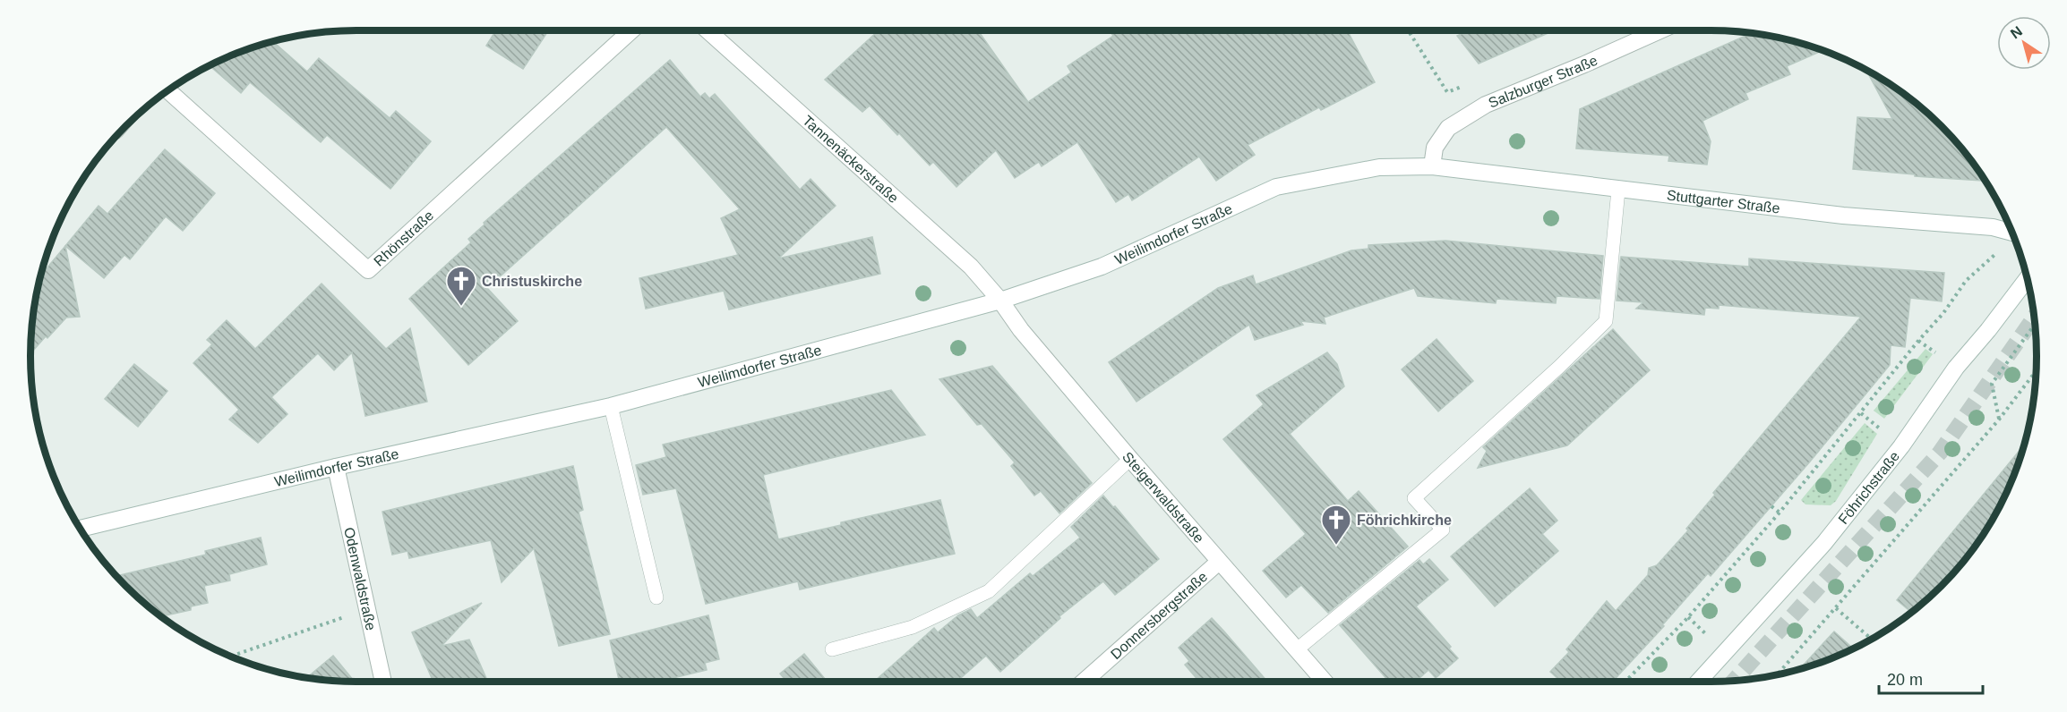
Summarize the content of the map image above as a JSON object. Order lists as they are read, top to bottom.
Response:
{
  "streets": {
    "street": [
      "Salzburger Straße",
      "Tannenäckerstraße",
      "Stuttgarter Straße",
      "Weilimdorfer Straße",
      "Rhönstraße",
      "Föhrichstraße",
      "Steigerwaldstraße",
      "Odenwaldstraße",
      "Donnersbergstraße"
    ]
  },
  "crossings": [
    ["Salzburger Straße", "Stuttgarter Straße"],
    ["Salzburger Straße", "Weilimdorfer Straße"],
    ["Tannenäckerstraße", "Weilimdorfer Straße"],
    ["Tannenäckerstraße", "Steigerwaldstraße"],
    ["Stuttgarter Straße", "Weilimdorfer Straße"],
    ["Weilimdorfer Straße", "Steigerwaldstraße"],
    ["Weilimdorfer Straße", "Odenwaldstraße"],
    ["Steigerwaldstraße", "Donnersbergstraße"]
  ],
  "places": {
    "church": ["Christuskirche", "Föhrichkirche"]
  },
  "scale_bar": "20 m",
  "north": "top left"
}
